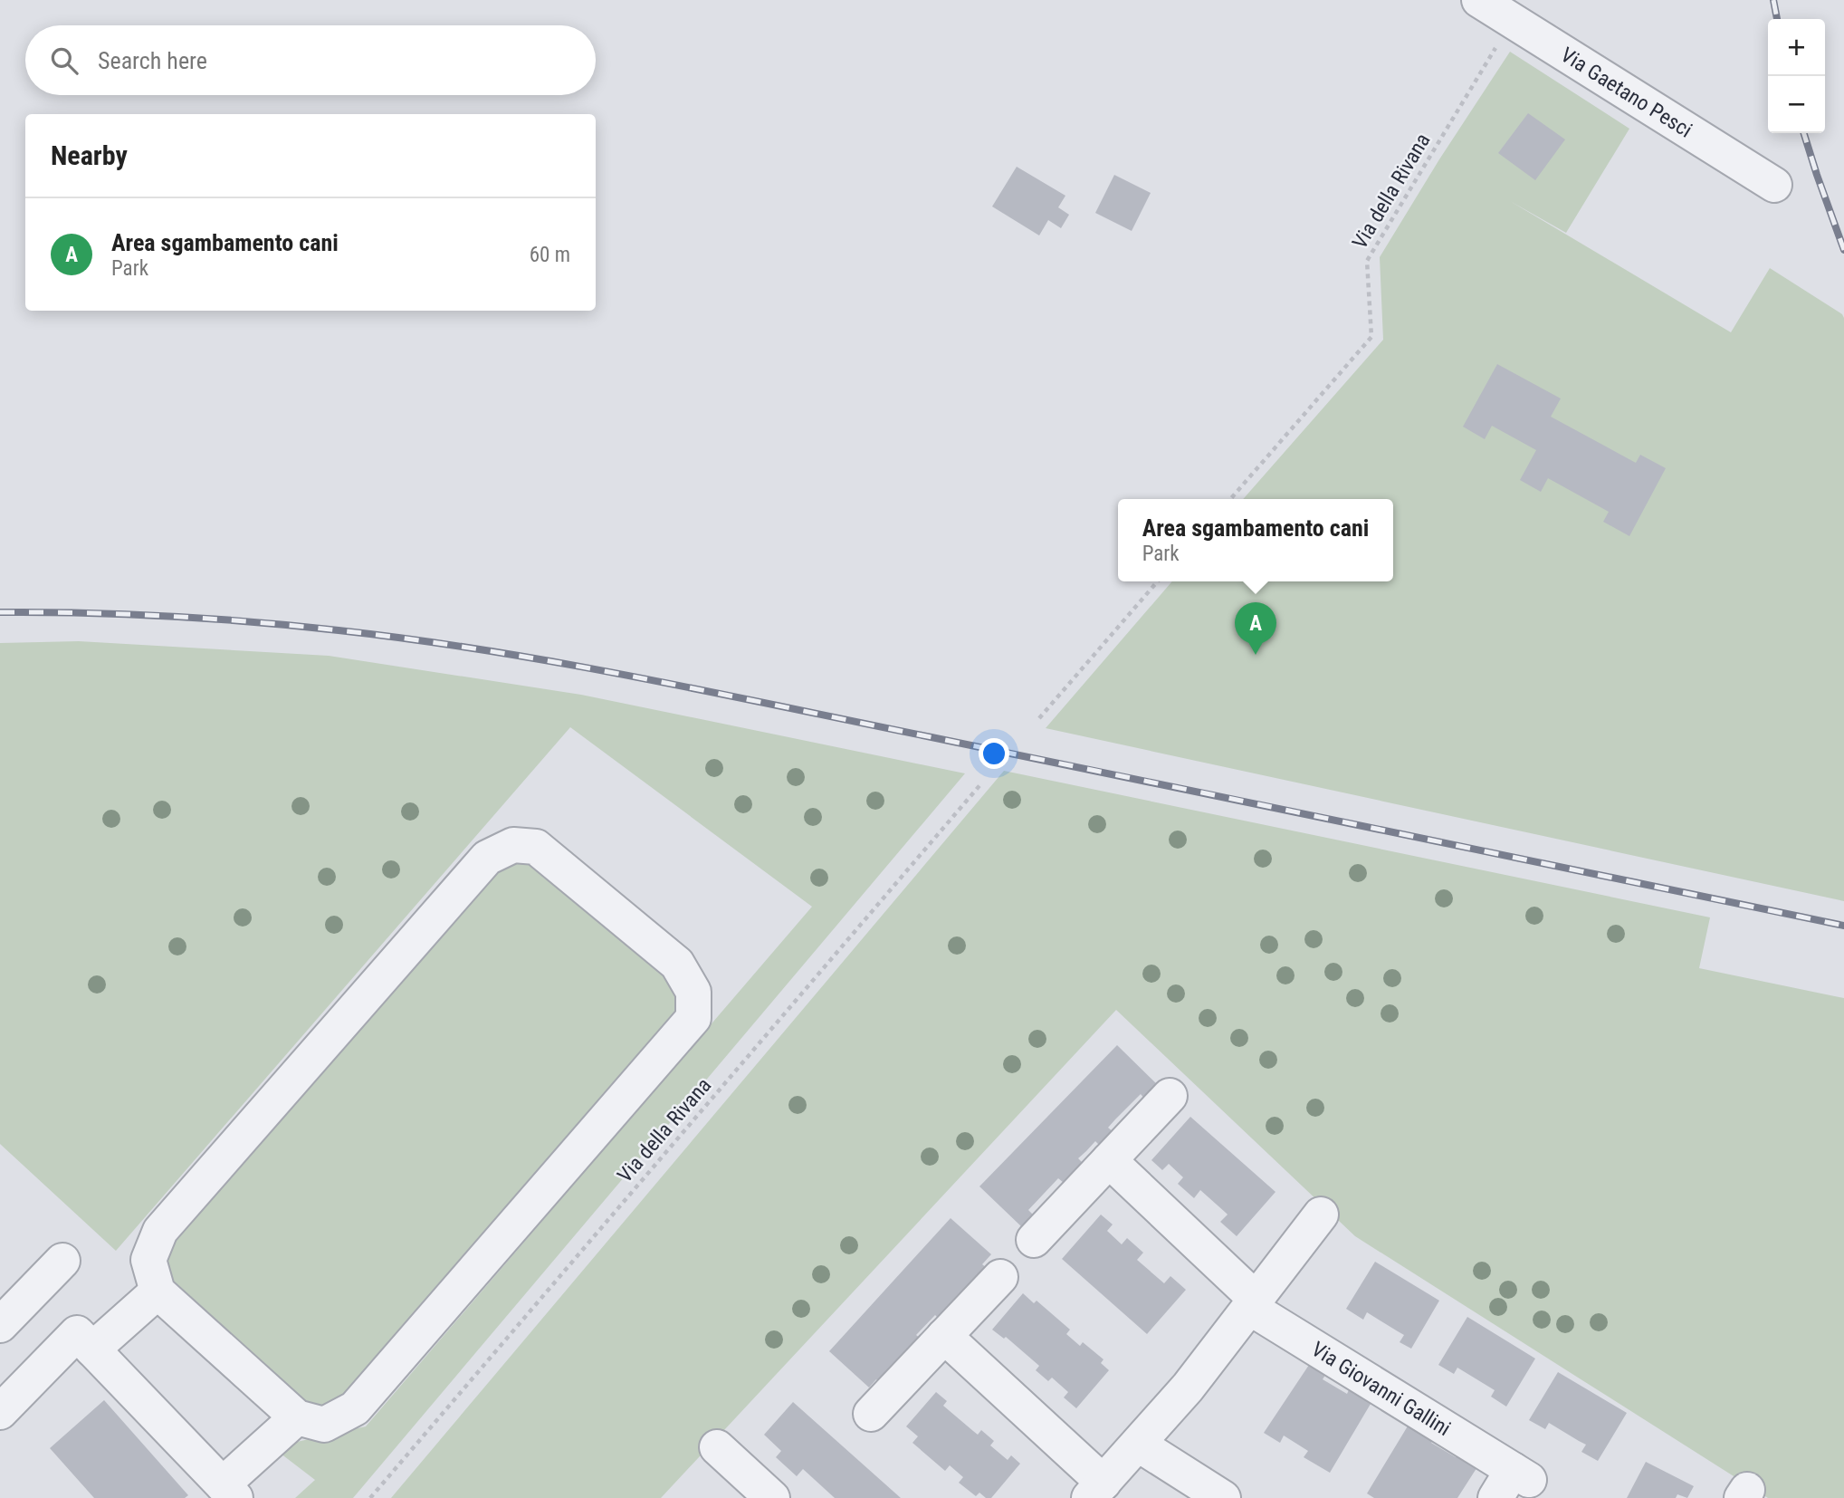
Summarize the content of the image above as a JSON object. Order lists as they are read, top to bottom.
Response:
{
  "streets": {
    "street": ["Via Gaetano Pesci", "Via Giovanni Gallini"],
    "path": ["Via della Rivana"]
  },
  "page": {
    "map_buttons": ["+", "−"],
    "search": "Search here",
    "heading": "Nearby",
    "list": [
      {
        "mark": "A",
        "name": "Area sgambamento cani",
        "note": "Park",
        "value": "60 m"
      }
    ],
    "popup": ["Area sgambamento cani", "Park"],
    "pins": "A"
  }
}
